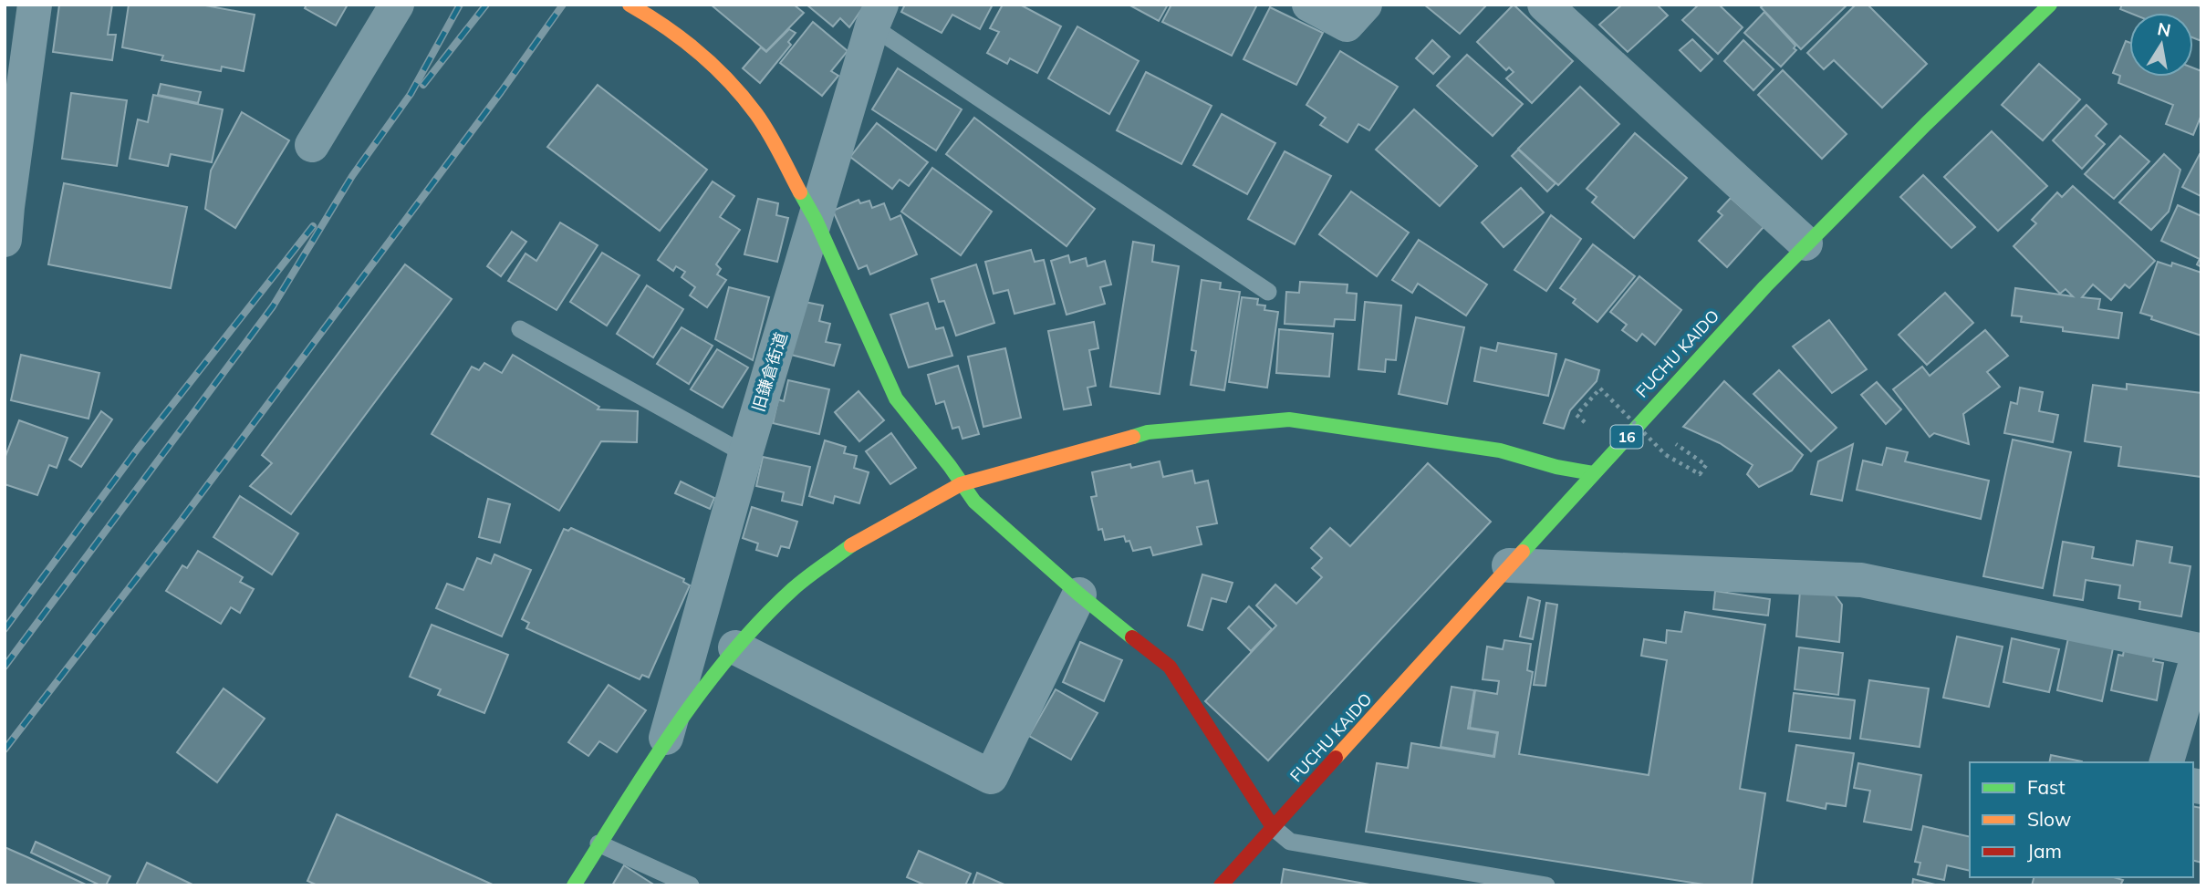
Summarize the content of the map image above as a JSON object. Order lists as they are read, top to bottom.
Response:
{
  "streets": {
    "street": ["FUCHU KAIDO", "旧鎌倉街道", "16"]
  },
  "legend": ["Fast", "Slow", "Jam"],
  "north": "top"
}
